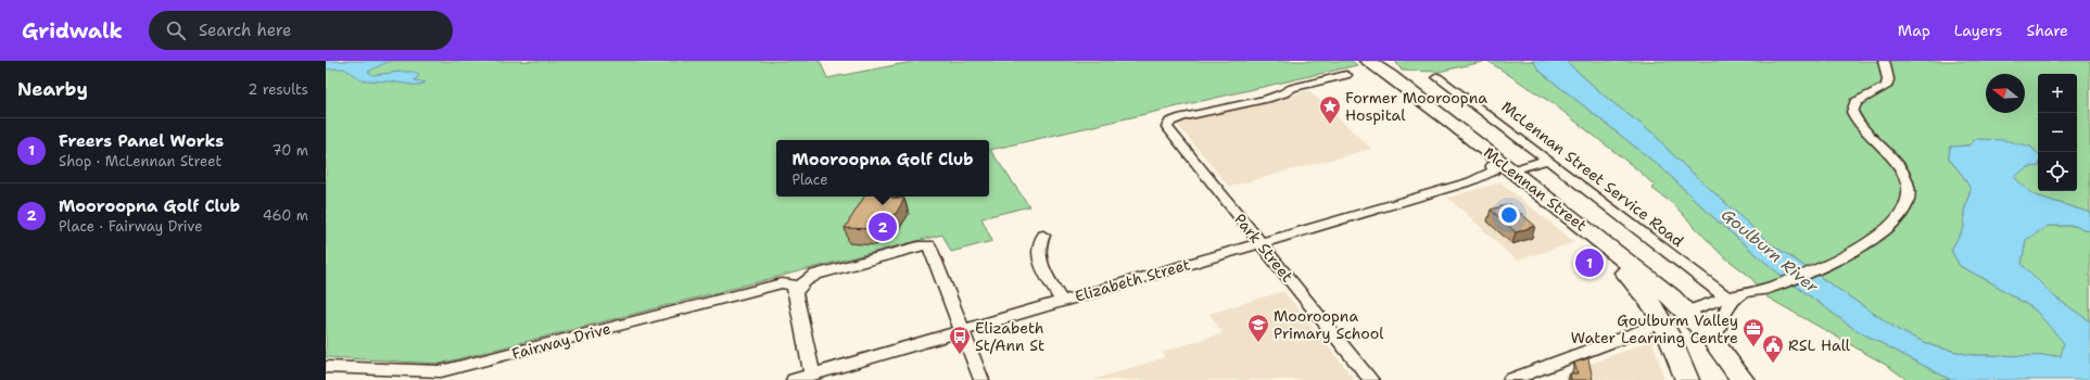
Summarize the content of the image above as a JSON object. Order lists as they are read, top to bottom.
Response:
{
  "streets": {
    "highway": ["McLennan Street"],
    "street": [
      "McLennan Street Service Road",
      "Park Street",
      "Elizabeth Street",
      "Fairway Drive"
    ]
  },
  "crossings": [
    ["McLennan Street Service Road", "Elizabeth Street"],
    ["McLennan Street", "Elizabeth Street"],
    ["Park Street", "Elizabeth Street"]
  ],
  "water": ["Goulburn River"],
  "places": {
    "place": ["Former Mooroopna Hospital"],
    "school or university": ["Mooroopna Primary School"],
    "office": ["Goulburm Valley Water Learning Centre"],
    "bus stop": ["Elizabeth St/Ann St"],
    "public building": ["RSL Hall"]
  },
  "north": "left",
  "page": {
    "header": "Gridwalk",
    "search": "Search here",
    "nav": ["Map", "Layers", "Share"],
    "heading": ["Nearby", "2 results"],
    "map_buttons": ["+", "−"],
    "list": [
      {
        "mark": "1",
        "name": "Freers Panel Works",
        "note": "Shop · McLennan Street",
        "value": "70 m"
      },
      {
        "mark": "2",
        "name": "Mooroopna Golf Club",
        "note": "Place · Fairway Drive",
        "value": "460 m"
      }
    ],
    "popup": ["Mooroopna Golf Club", "Place"],
    "pins": ["2", "1"]
  }
}
